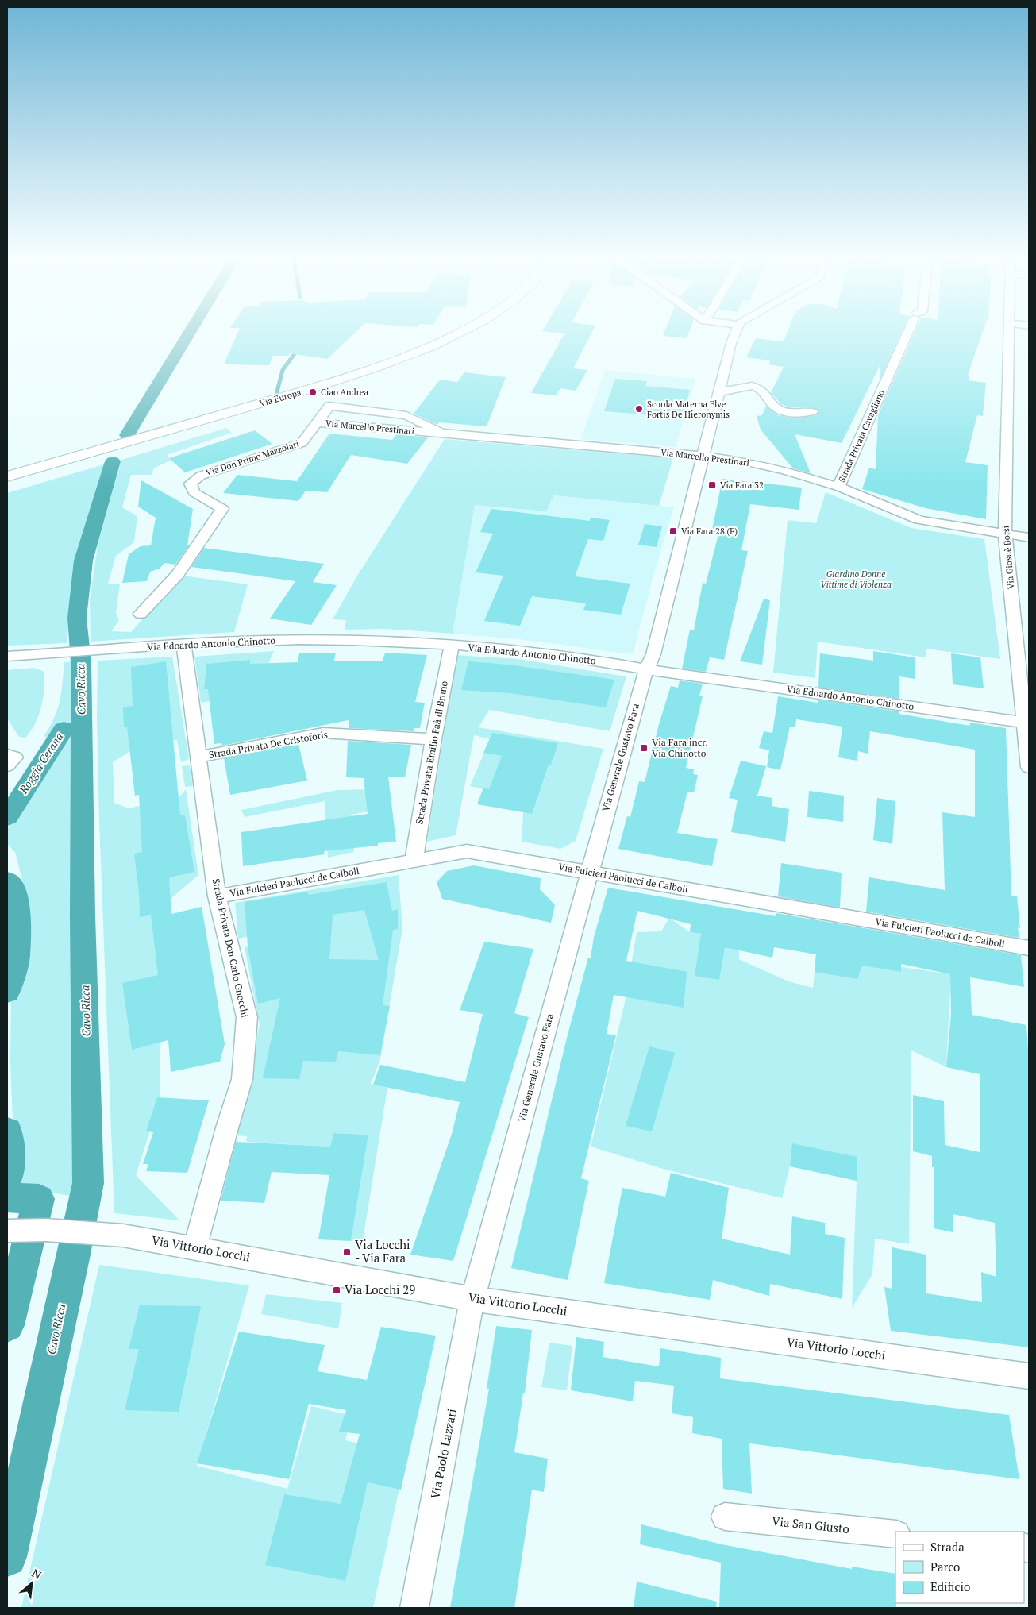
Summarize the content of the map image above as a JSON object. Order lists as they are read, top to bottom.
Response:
{
  "streets": {
    "main road": ["Via Europa"],
    "street": [
      "Via Marcello Prestinari",
      "Strada Privata Cavagliano",
      "Via Don Primo Mazzolari",
      "Via Giosuè Borsi",
      "Via Edoardo Antonio Chinotto",
      "Strada Privata De Cristoforis",
      "Strada Privata Emilio Faà di Bruno",
      "Via Generale Gustavo Fara",
      "Via Fulcieri Paolucci de Calboli",
      "Strada Privata Don Carlo Gnocchi",
      "Via Vittorio Locchi",
      "Via Paolo Lazzari",
      "Via San Giusto"
    ]
  },
  "crossings": [
    ["Via Marcello Prestinari", "Strada Privata Cavagliano"],
    ["Via Marcello Prestinari", "Via Don Primo Mazzolari"],
    ["Via Marcello Prestinari", "Via Giosuè Borsi"],
    ["Via Marcello Prestinari", "Via Generale Gustavo Fara"],
    ["Via Giosuè Borsi", "Via Edoardo Antonio Chinotto"],
    ["Via Edoardo Antonio Chinotto", "Strada Privata Emilio Faà di Bruno"],
    ["Via Edoardo Antonio Chinotto", "Via Generale Gustavo Fara"],
    ["Via Edoardo Antonio Chinotto", "Strada Privata Don Carlo Gnocchi"],
    ["Strada Privata De Cristoforis", "Strada Privata Emilio Faà di Bruno"],
    ["Strada Privata De Cristoforis", "Strada Privata Don Carlo Gnocchi"],
    ["Strada Privata Emilio Faà di Bruno", "Via Fulcieri Paolucci de Calboli"],
    ["Via Generale Gustavo Fara", "Via Fulcieri Paolucci de Calboli"],
    ["Via Generale Gustavo Fara", "Via Vittorio Locchi"],
    ["Via Generale Gustavo Fara", "Via Paolo Lazzari"],
    ["Via Fulcieri Paolucci de Calboli", "Strada Privata Don Carlo Gnocchi"],
    ["Strada Privata Don Carlo Gnocchi", "Via Vittorio Locchi"],
    ["Via Vittorio Locchi", "Via Paolo Lazzari"]
  ],
  "water": ["Cavo Ricca", "Roggia Cerana"],
  "parks": ["Giardino Donne Vittime di Violenza"],
  "places": {
    "other": ["Ciao Andrea", "Scuola Materna Elve Fortis De Hieronymis"],
    "transit": [
      "Via Fara 32",
      "Via Fara 28 (F)",
      "Via Fara incr. Via Chinotto",
      "Via Locchi - Via Fara",
      "Via Locchi 29"
    ]
  },
  "legend": ["Strada", "Parco", "Edificio"],
  "north": "top right"
}
